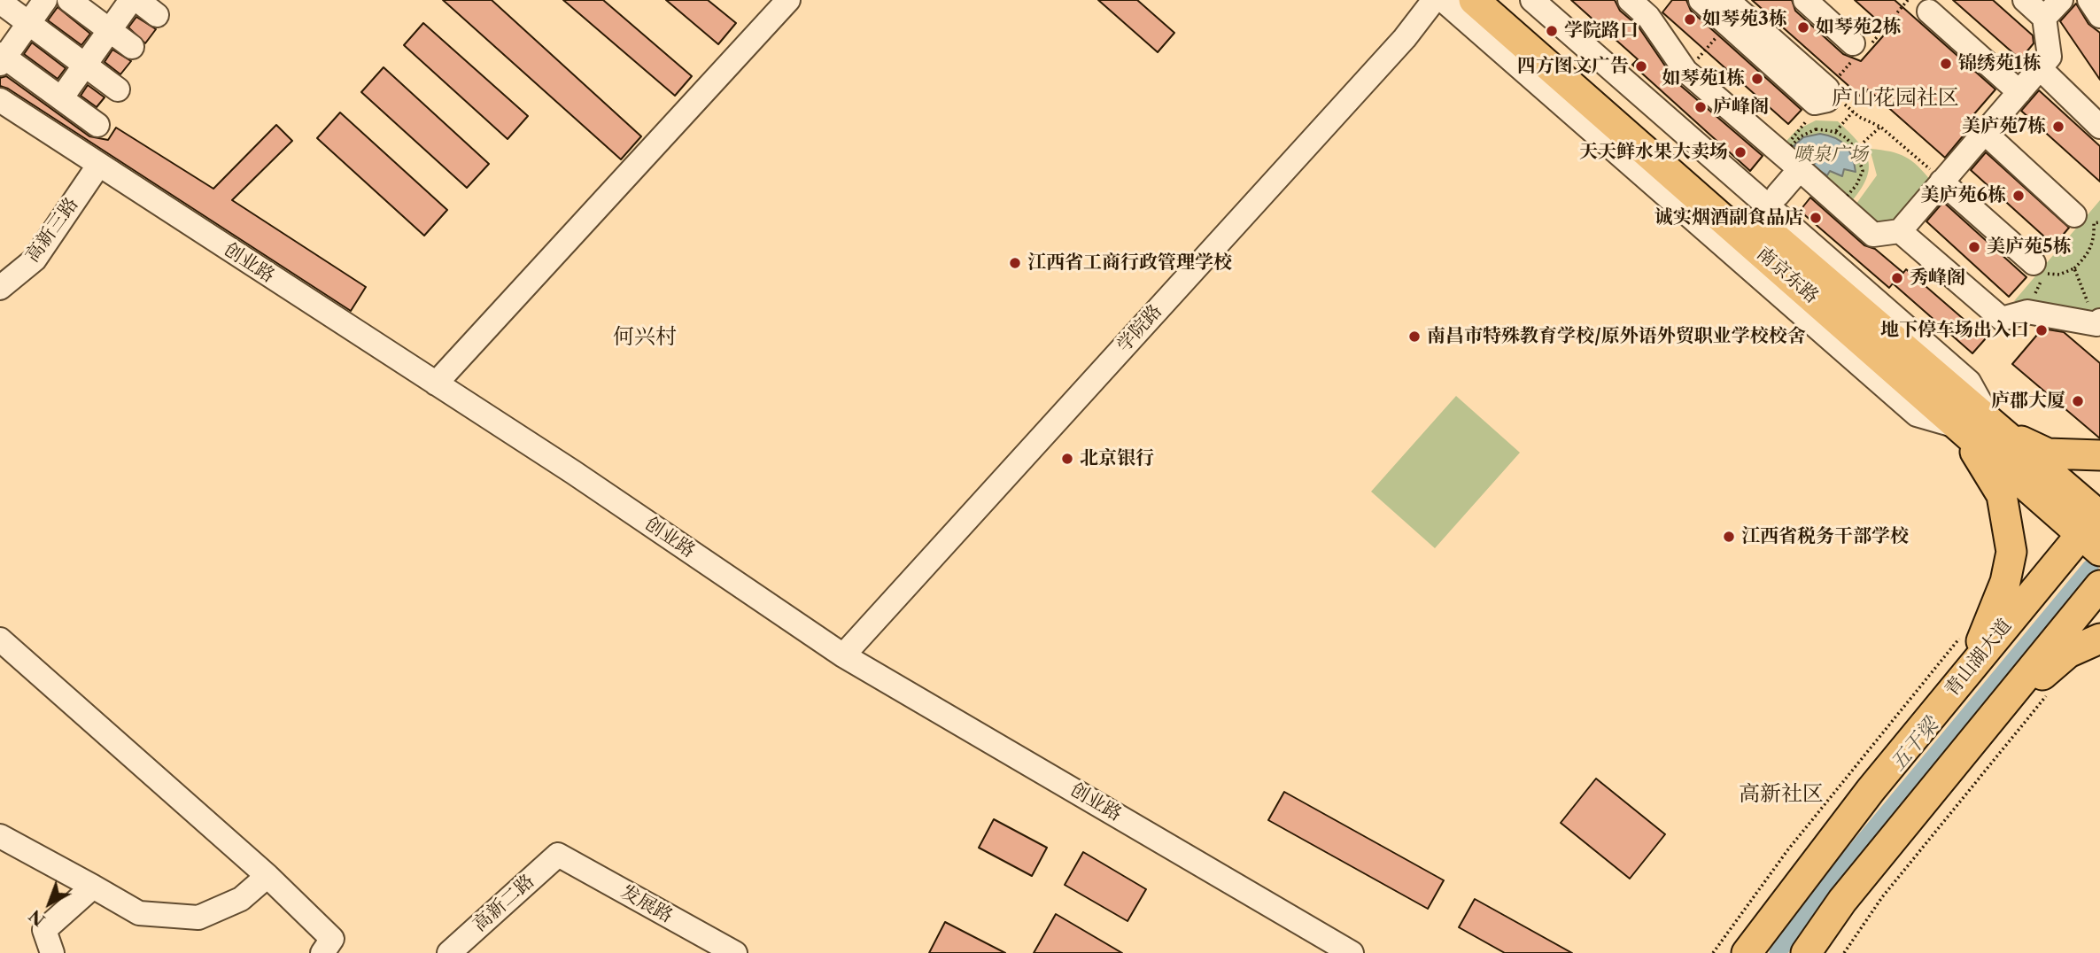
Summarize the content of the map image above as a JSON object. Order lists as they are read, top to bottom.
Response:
{
  "streets": {
    "main road": ["南京东路", "青山湖大道"],
    "street": [
      "高新三路",
      "创业路",
      "学院路",
      "高新二路",
      "发展路"
    ]
  },
  "crossings": [
    ["高新三路", "创业路"],
    ["创业路", "学院路"],
    ["南京东路", "青山湖大道"],
    ["高新二路", "发展路"]
  ],
  "districts": ["庐山花园社区", "何兴村", "高新社区"],
  "water": ["五干梁"],
  "parks": ["喷泉广场"],
  "places": [
    "如琴苑3栋",
    "如琴苑2栋",
    "学院路口",
    "锦绣苑1栋",
    "四方图文广告",
    "如琴苑1栋",
    "庐峰阁",
    "美庐苑7栋",
    "天天鲜水果大卖场",
    "美庐苑6栋",
    "诚实烟酒副食品店",
    "美庐苑5栋",
    "江西省工商行政管理学校",
    "秀峰阁",
    "地下停车场出入口",
    "南昌市特殊教育学校/原外语外贸职业学校校舍",
    "庐郡大厦",
    "北京银行",
    "江西省税务干部学校"
  ],
  "north": "bottom left"
}
